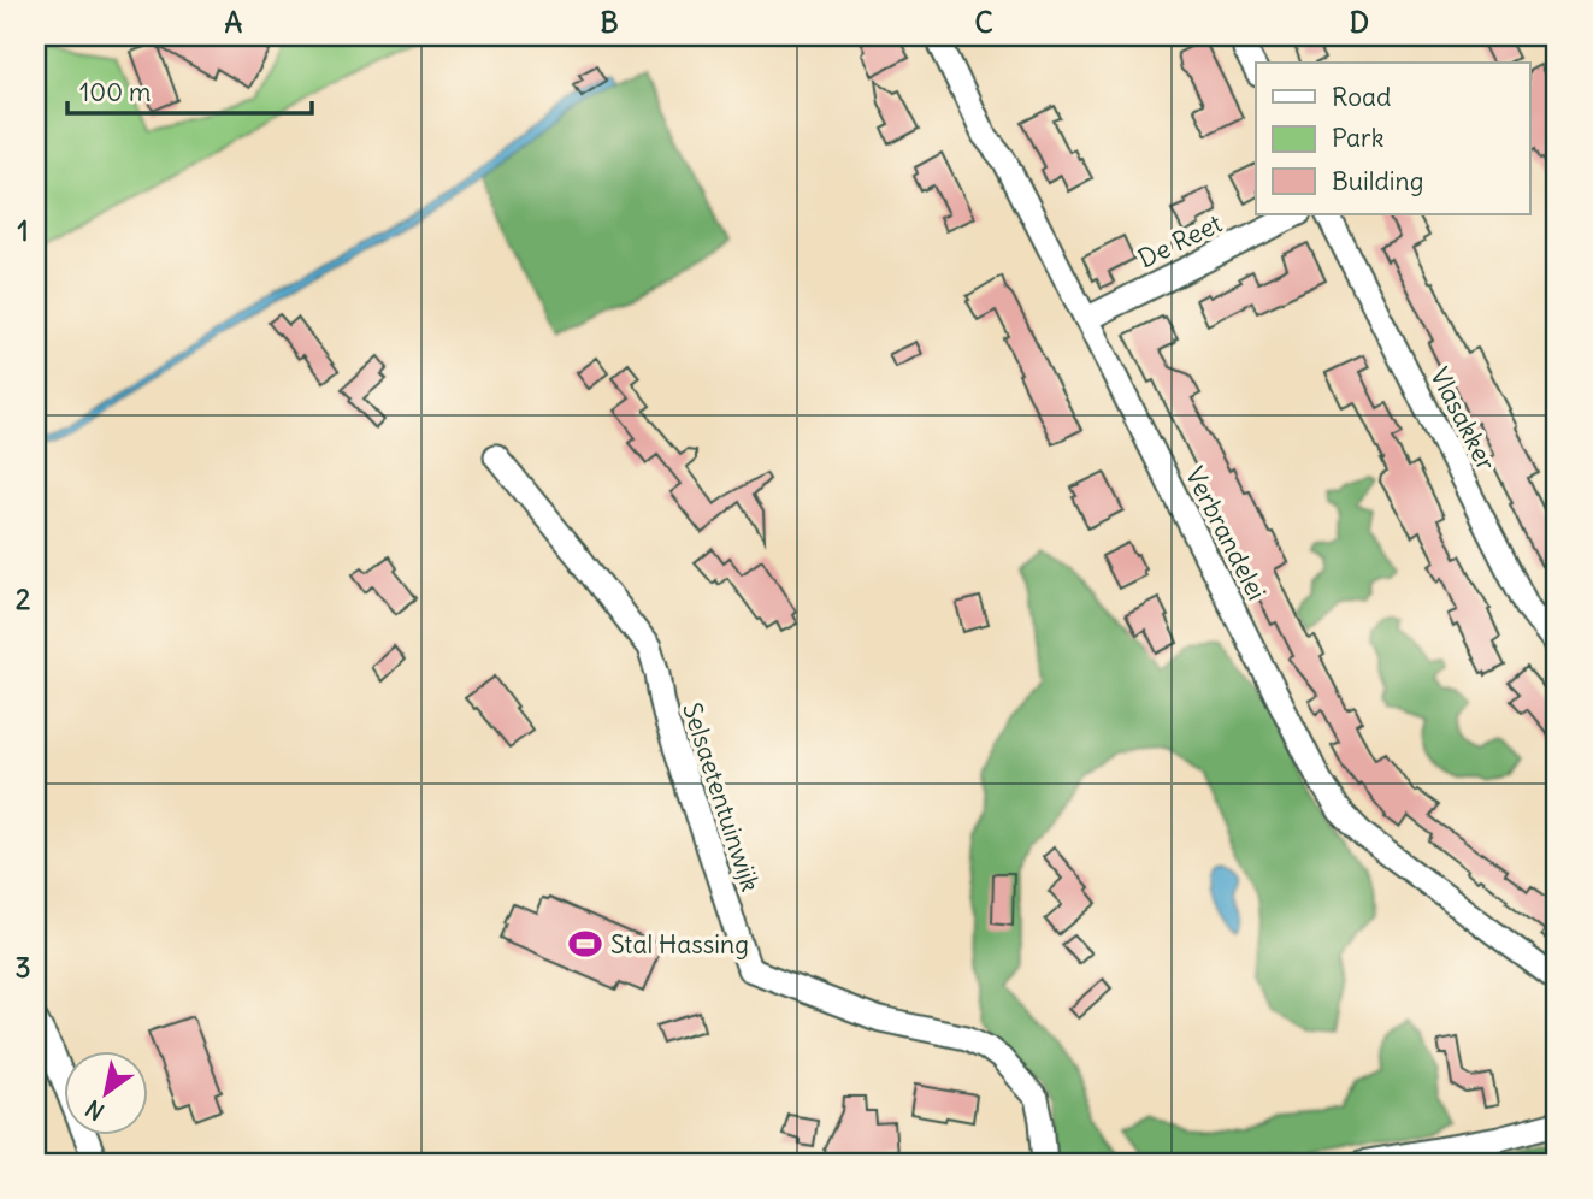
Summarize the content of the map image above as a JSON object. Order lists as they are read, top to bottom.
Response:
{
  "streets": {
    "street": [
      "De Reet",
      "Vlasakker",
      "Verbrandelei",
      "Selsaetentuinwijk"
    ]
  },
  "crossings": [
    ["De Reet", "Verbrandelei"]
  ],
  "places": {
    "sports": ["Stal Hassing"]
  },
  "legend": ["Road", "Park", "Building"],
  "scale_bar": "100 m",
  "north": "bottom left",
  "grid": {
    "columns": [
      "A",
      "B",
      "C",
      "D"
    ],
    "rows": ["1", "2", "3"]
  }
}
